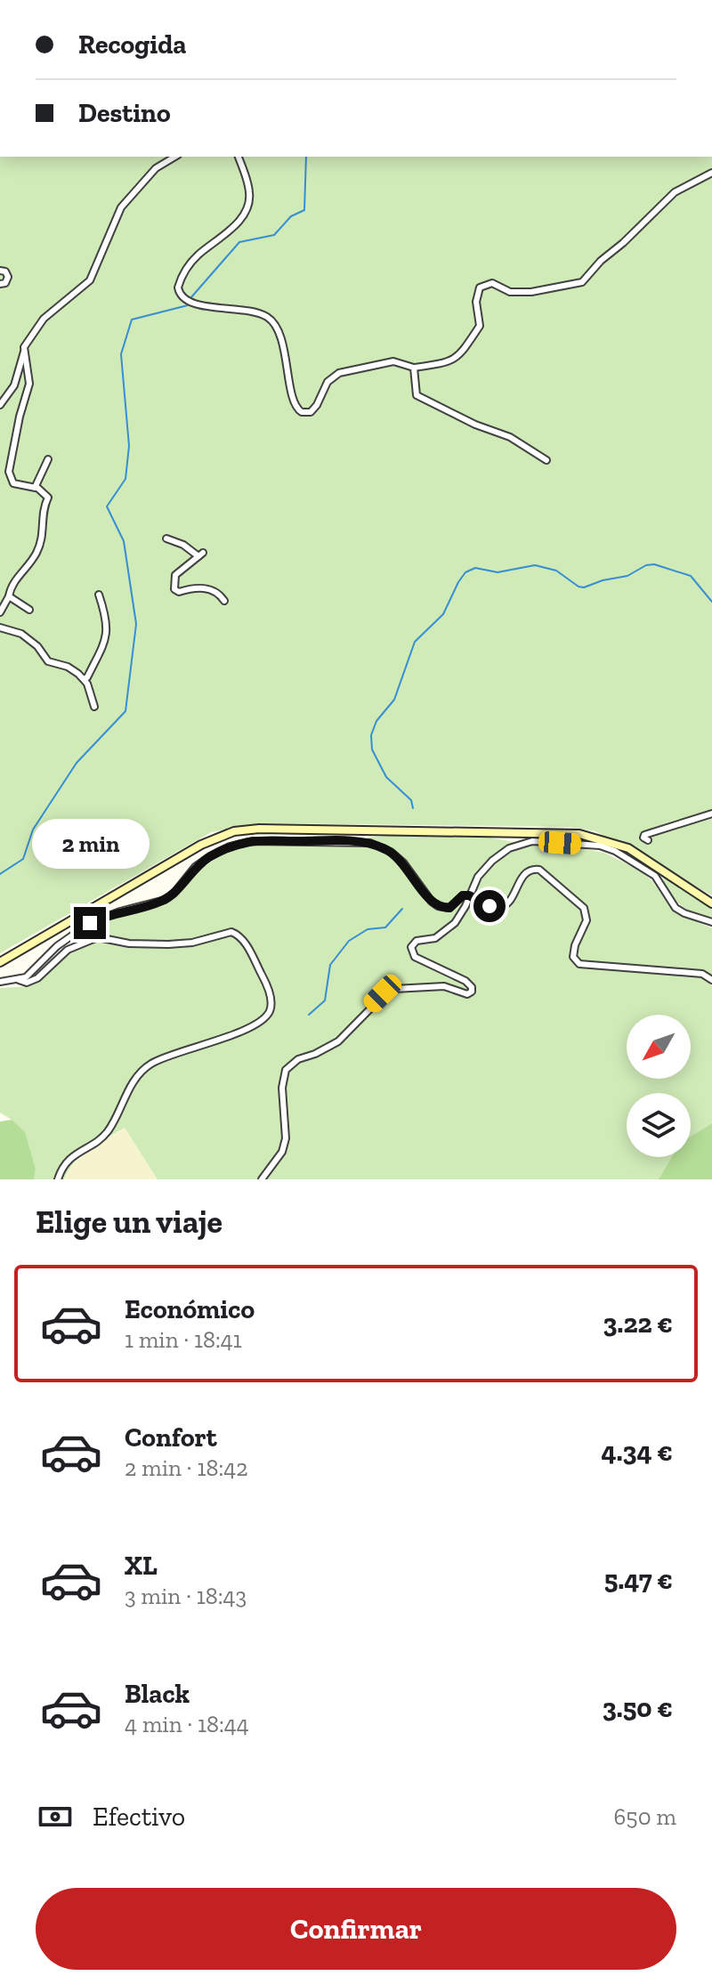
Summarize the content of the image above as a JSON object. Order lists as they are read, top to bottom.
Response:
{
  "north": "bottom left",
  "page": {
    "banner": ["Recogida", "Destino"],
    "bubble": "2 min",
    "heading": "Elige un viaje",
    "list": [
      {
        "name": "Económico",
        "note": "1 min · 18:41",
        "value": "3.22 €"
      },
      {
        "name": "Confort",
        "note": "2 min · 18:42",
        "value": "4.34 €"
      },
      {
        "name": "XL",
        "note": "3 min · 18:43",
        "value": "5.47 €"
      },
      {
        "name": "Black",
        "note": "4 min · 18:44",
        "value": "3.50 €"
      }
    ],
    "pay": ["Efectivo", "650 m"],
    "buttons": "Confirmar"
  }
}
